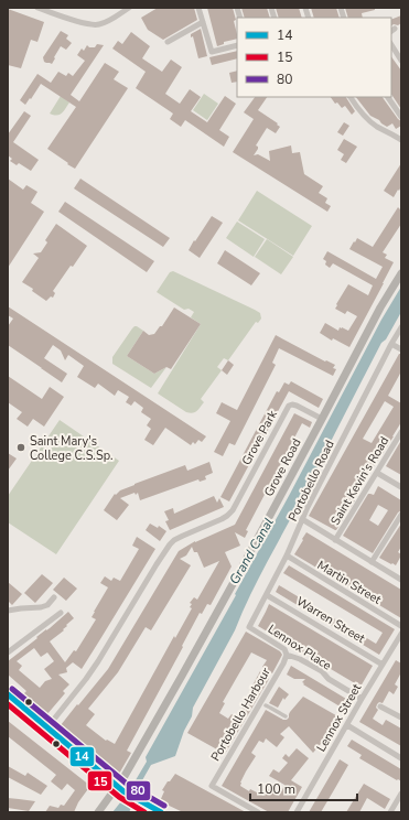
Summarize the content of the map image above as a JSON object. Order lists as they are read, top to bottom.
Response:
{
  "streets": {
    "main road": ["Grove Road"],
    "street": [
      "Grove Park",
      "Portobello Road",
      "Saint Kevin's Road",
      "Martin Street",
      "Warren Street",
      "Lennox Place",
      "Portobello Harbour",
      "Lennox Street"
    ]
  },
  "crossings": [
    ["Grove Park", "Grove Road"],
    ["Portobello Road", "Martin Street"],
    ["Portobello Road", "Warren Street"],
    ["Portobello Road", "Lennox Place"],
    ["Warren Street", "Lennox Street"],
    ["Lennox Place", "Portobello Harbour"],
    ["Lennox Place", "Lennox Street"]
  ],
  "water": ["Grand Canal"],
  "places": ["Saint Mary's College C.S.Sp."],
  "lines": ["transit line 80", "transit line 14", "transit line 15"],
  "legend": ["14", "15", "80"],
  "scale_bar": "100 m"
}
